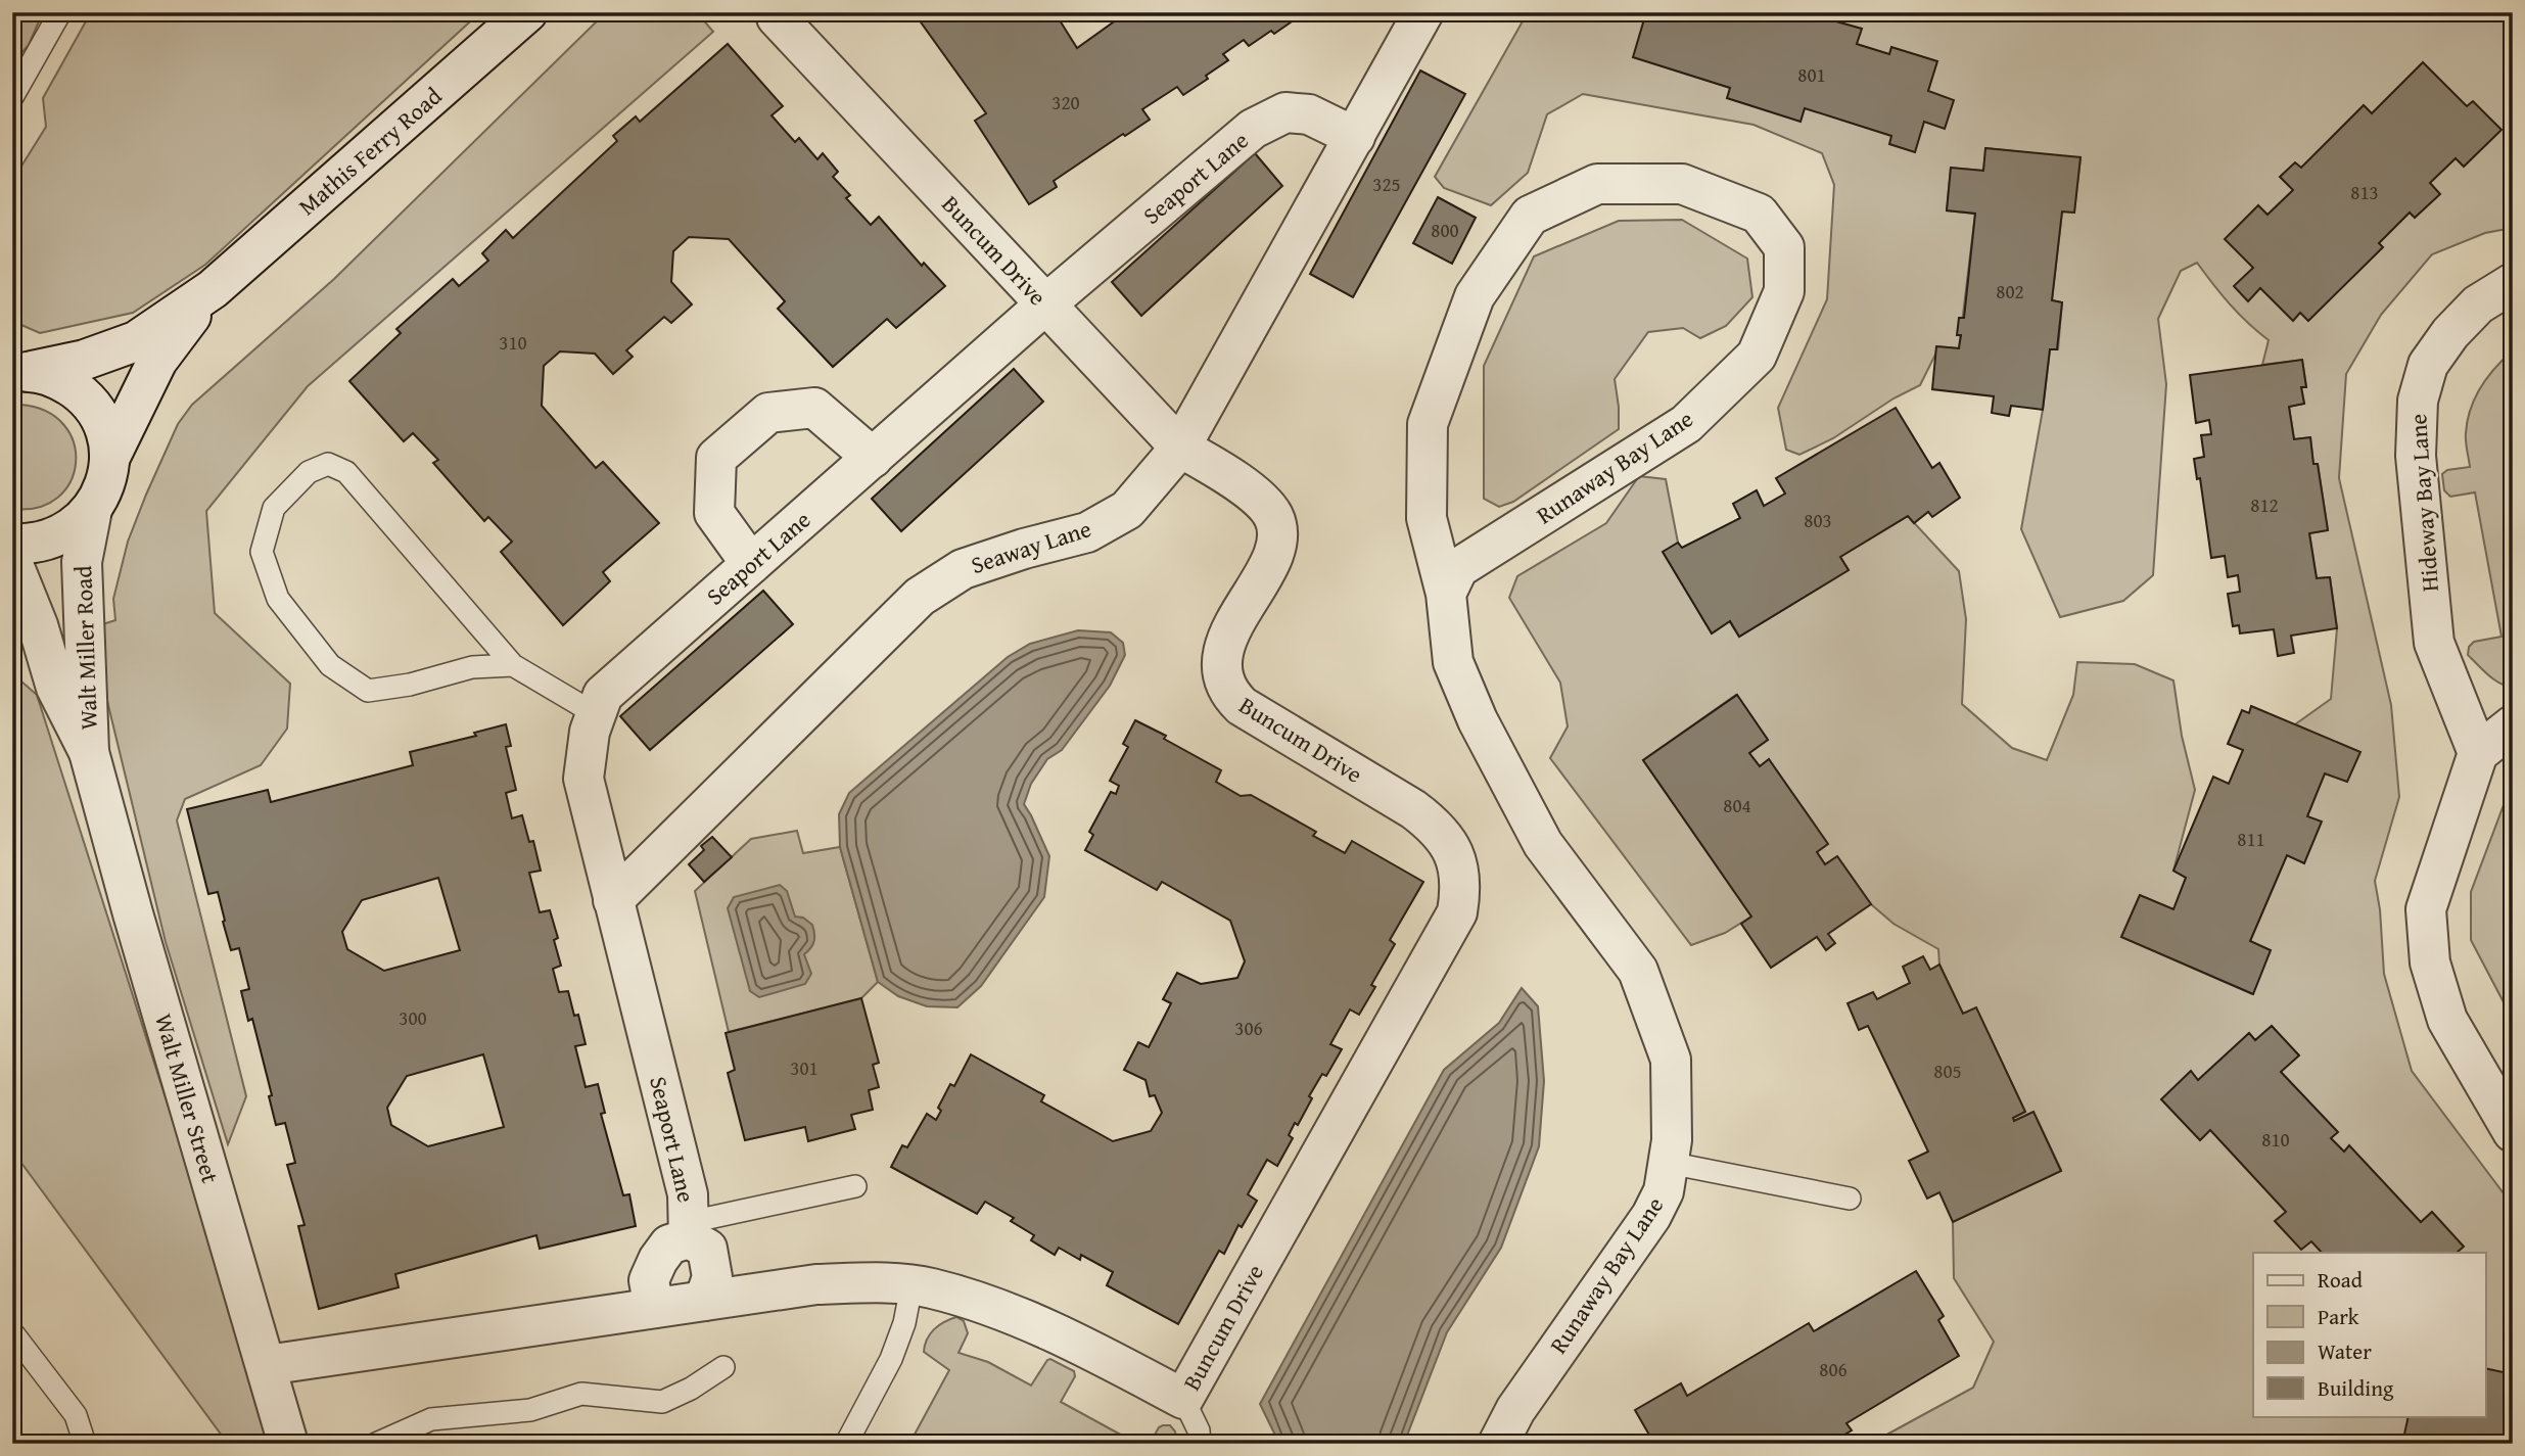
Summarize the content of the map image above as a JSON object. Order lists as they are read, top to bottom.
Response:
{
  "streets": {
    "street": [
      "Mathis Ferry Road",
      "Seaport Lane",
      "Buncum Drive",
      "Runaway Bay Lane",
      "Hideway Bay Lane",
      "Seaway Lane",
      "Walt Miller Road",
      "Walt Miller Street"
    ]
  },
  "crossings": [
    ["Seaport Lane", "Buncum Drive"],
    ["Seaport Lane", "Seaway Lane"],
    ["Buncum Drive", "Seaway Lane"],
    ["Walt Miller Road", "Walt Miller Street"]
  ],
  "house_numbers": [
    "801",
    "320",
    "325",
    "813",
    "800",
    "802",
    "310",
    "812",
    "803",
    "804",
    "811",
    "300",
    "306",
    "301",
    "805",
    "810",
    "806"
  ],
  "legend": [
    "Road",
    "Park",
    "Water",
    "Building"
  ]
}
